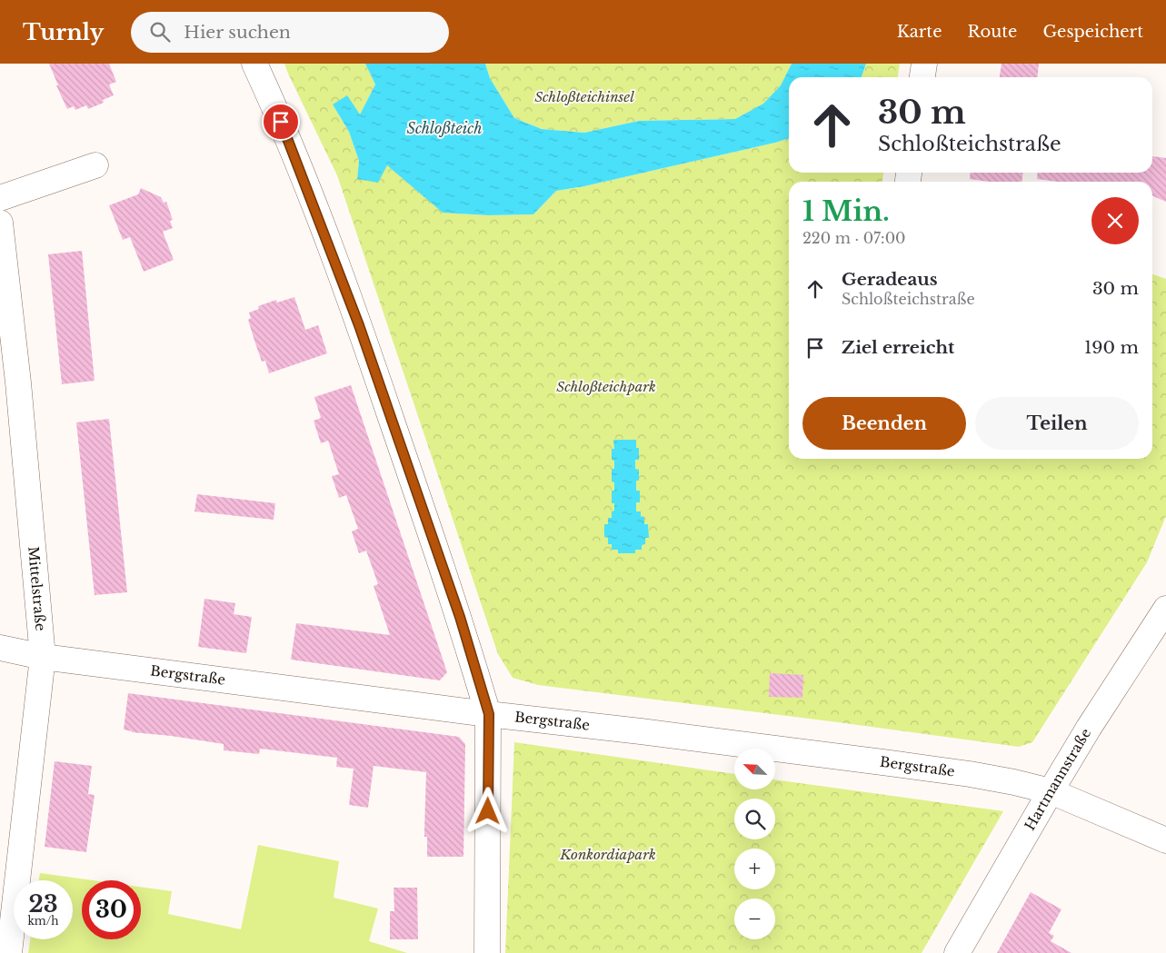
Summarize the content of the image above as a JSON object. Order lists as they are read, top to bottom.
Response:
{
  "streets": {
    "street": ["Mittelstraße", "Bergstraße", "Hartmannstraße"]
  },
  "crossings": [
    ["Mittelstraße", "Bergstraße"],
    ["Bergstraße", "Hartmannstraße"]
  ],
  "water": ["Schloßteich"],
  "parks": ["Schloßteichinsel", "Schloßteichpark", "Konkordiapark"],
  "north": "top left",
  "page": {
    "header": "Turnly",
    "search": "Hier suchen",
    "nav": ["Karte", "Route", "Gespeichert"],
    "turn": ["30 m", "Schloßteichstraße"],
    "heading": ["1 Min.", "220 m · 07:00"],
    "list": [
      {
        "name": "Geradeaus",
        "note": "Schloßteichstraße",
        "value": "30 m"
      },
      {
        "name": "Ziel erreicht",
        "value": "190 m"
      }
    ],
    "buttons": ["Beenden", "Teilen"],
    "map_buttons": ["+", "−"],
    "speed": "23 km/h",
    "limit": "30"
  }
}
